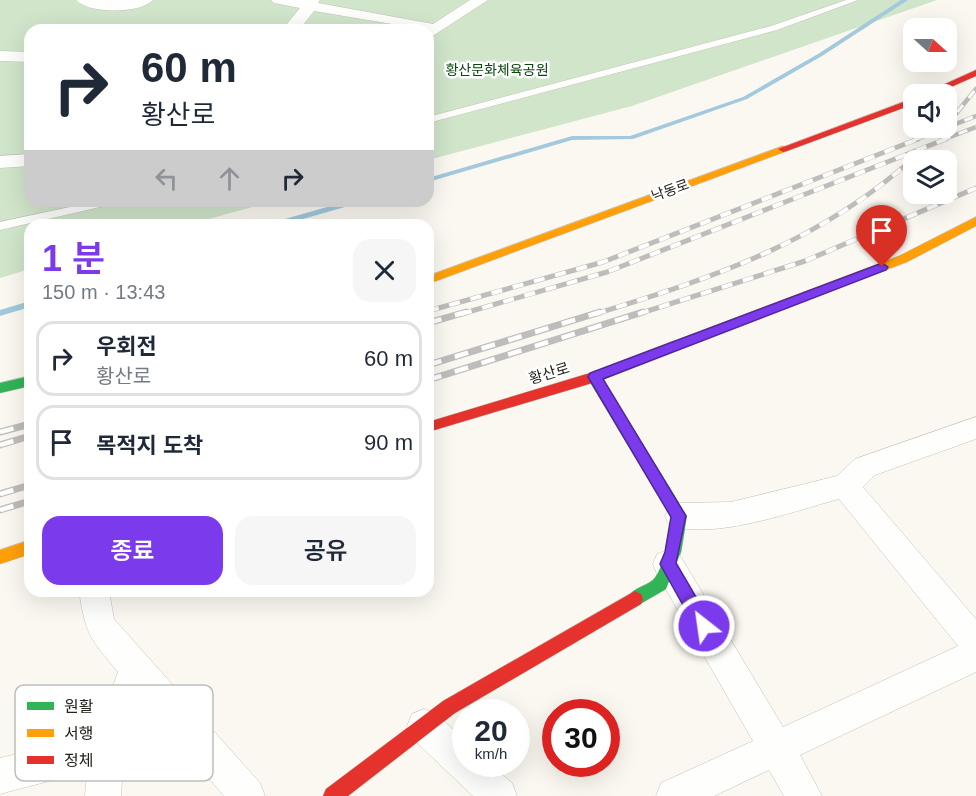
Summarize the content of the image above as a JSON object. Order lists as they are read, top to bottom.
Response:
{
  "streets": {
    "street": ["낙동로", "황산로"]
  },
  "parks": ["황산문화체육공원"],
  "legend": ["원활", "서행", "정체"],
  "north": "right",
  "page": {
    "turn": ["60 m", "황산로"],
    "heading": ["1 분", "150 m · 13:43"],
    "list": [
      {
        "name": "우회전",
        "note": "황산로",
        "value": "60 m"
      },
      {
        "name": "목적지 도착",
        "value": "90 m"
      }
    ],
    "buttons": ["종료", "공유"],
    "speed": "20 km/h",
    "limit": "30"
  }
}
